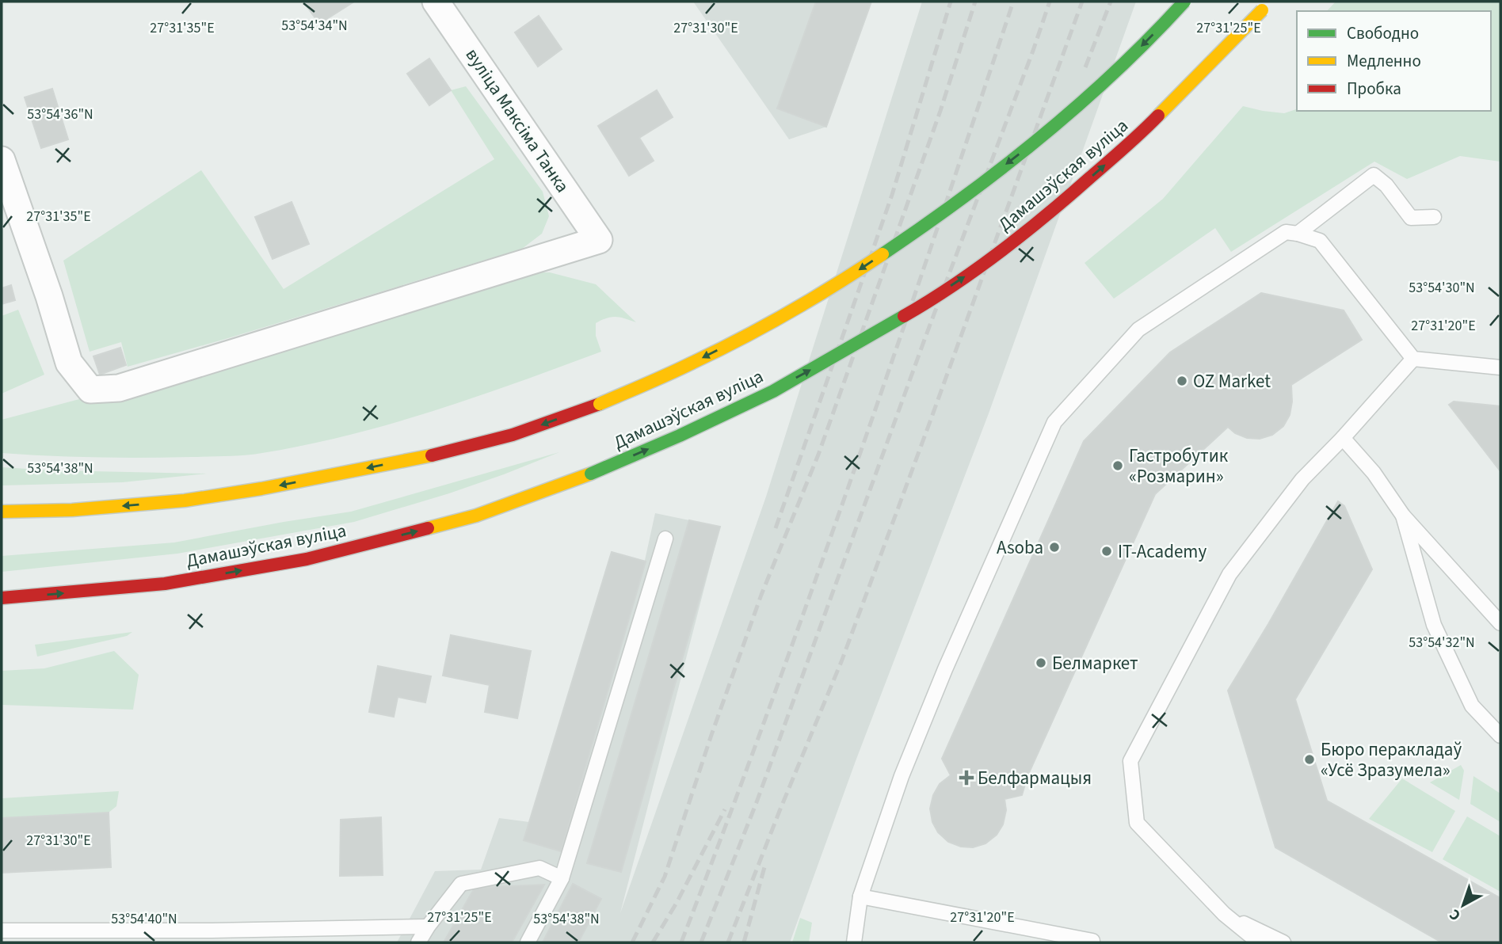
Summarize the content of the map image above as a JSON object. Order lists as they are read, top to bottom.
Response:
{
  "streets": {
    "main road": ["Дамашэўская вуліца"],
    "street": ["вуліца Максіма Танка"]
  },
  "places": {
    "other": [
      "OZ Market",
      "Гастробутик «Розмарин»",
      "Asoba",
      "IT-Academy",
      "Белмаркет",
      "Бюро перакладаў «Усё Зразумела»"
    ],
    "health": ["Белфармацыя"]
  },
  "legend": ["Свободно", "Медленно", "Пробка"],
  "north": "bottom left",
  "coordinates": [
    "53°54'34\"N",
    "27°31'35\"E",
    "27°31'30\"E",
    "27°31'25\"E",
    "53°54'36\"N",
    "53°54'30\"N",
    "27°31'20\"E",
    "53°54'38\"N",
    "53°54'32\"N",
    "53°54'40\"N"
  ]
}
